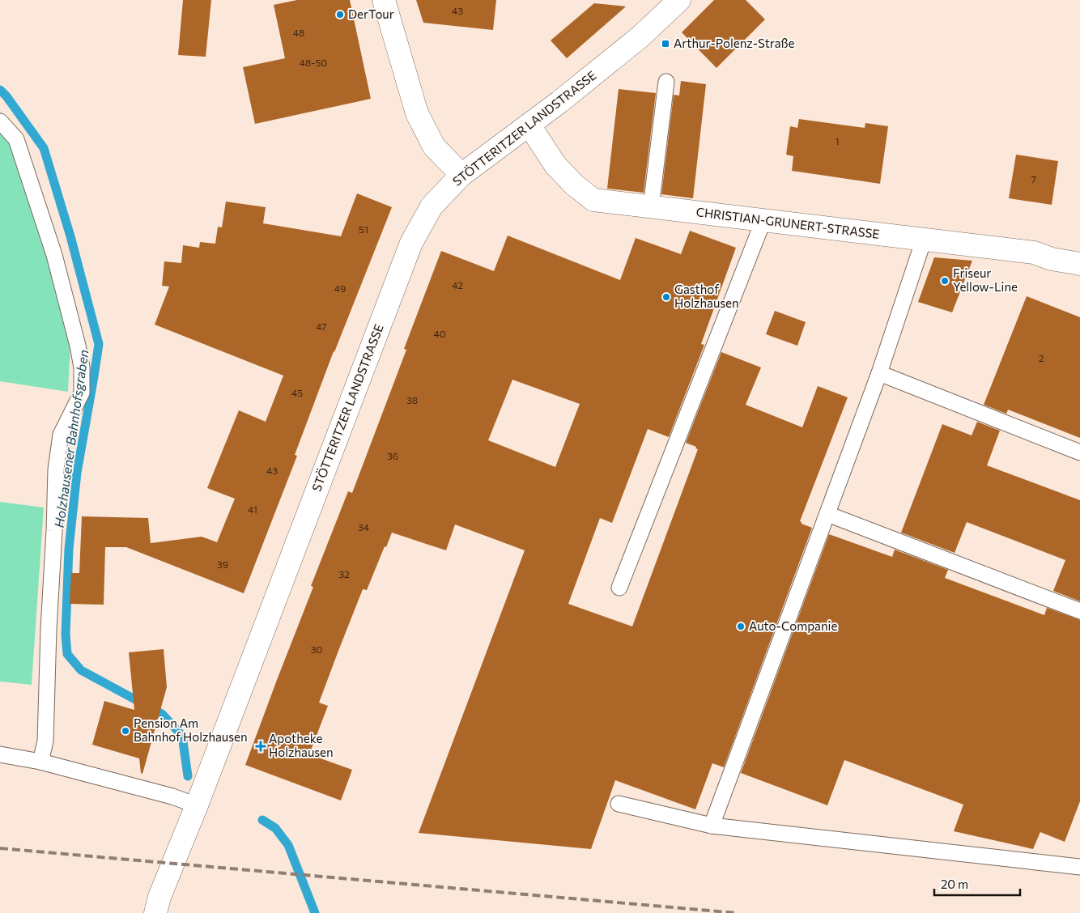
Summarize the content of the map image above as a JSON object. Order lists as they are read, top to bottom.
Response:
{
  "streets": {
    "main road": ["STÖTTERITZER LANDSTRASSE", "CHRISTIAN-GRUNERT-STRASSE"]
  },
  "crossings": [
    ["STÖTTERITZER LANDSTRASSE", "CHRISTIAN-GRUNERT-STRASSE"]
  ],
  "water": ["Holzhausener Bahnhofsgraben"],
  "places": {
    "other": [
      "DerTour",
      "Friseur Yellow-Line",
      "Gasthof Holzhausen",
      "Auto-Companie",
      "Pension Am Bahnhof Holzhausen"
    ],
    "transit": ["Arthur-Polenz-Straße"],
    "health": ["Apotheke Holzhausen"]
  },
  "house_numbers": [
    "43",
    "48",
    "48-50",
    "1",
    "7",
    "51",
    "42",
    "49",
    "47",
    "40",
    "2",
    "45",
    "38",
    "36",
    "43",
    "41",
    "34",
    "39",
    "32",
    "30"
  ],
  "scale_bar": "20 m"
}
